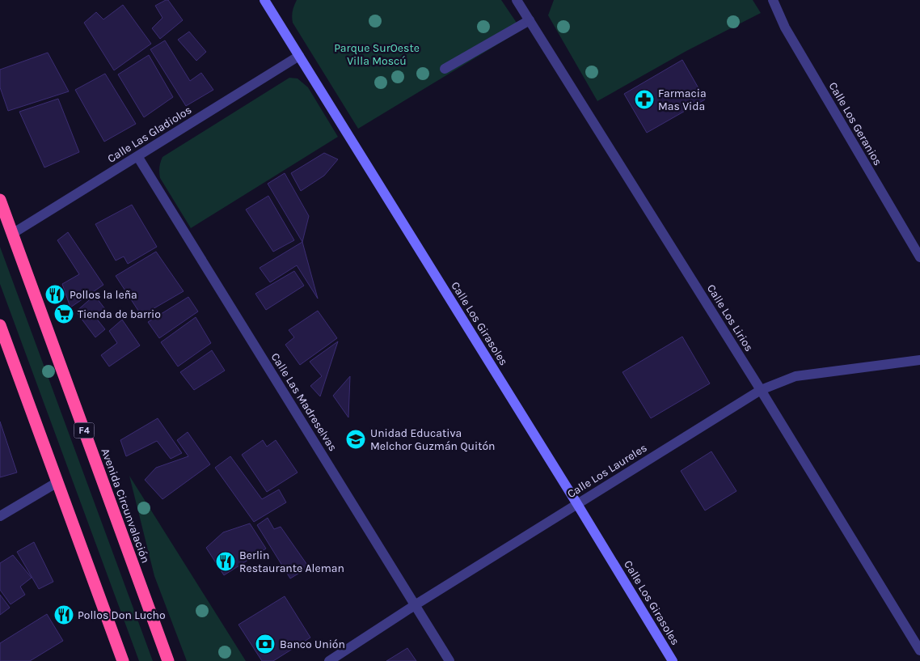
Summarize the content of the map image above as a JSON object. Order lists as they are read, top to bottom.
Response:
{
  "streets": {
    "highway": ["F4", "Avenida Circunvalación"],
    "street": [
      "Calle Los Geranios",
      "Calle Las Gladiolos",
      "Calle Los Lirios",
      "Calle Los Girasoles",
      "Calle Las Madreselvas",
      "Calle Los Laureles"
    ]
  },
  "crossings": [
    ["Calle Las Gladiolos", "Calle Los Girasoles"],
    ["Calle Las Gladiolos", "Calle Las Madreselvas"],
    ["Calle Las Gladiolos", "Avenida Circunvalación"],
    ["Calle Los Lirios", "Calle Los Laureles"],
    ["Calle Los Girasoles", "Calle Los Laureles"],
    ["Calle Las Madreselvas", "Calle Los Laureles"]
  ],
  "parks": ["Parque SurOeste Villa Moscú"],
  "places": {
    "pharmacy": ["Farmacia Mas Vida"],
    "restaurant": ["Pollos la leña", "Berlin Restaurante Aleman", "Pollos Don Lucho"],
    "supermarket": ["Tienda de barrio"],
    "school or university": ["Unidad Educativa Melchor Guzmán Quitón"],
    "bank": ["Banco Unión"]
  }
}
